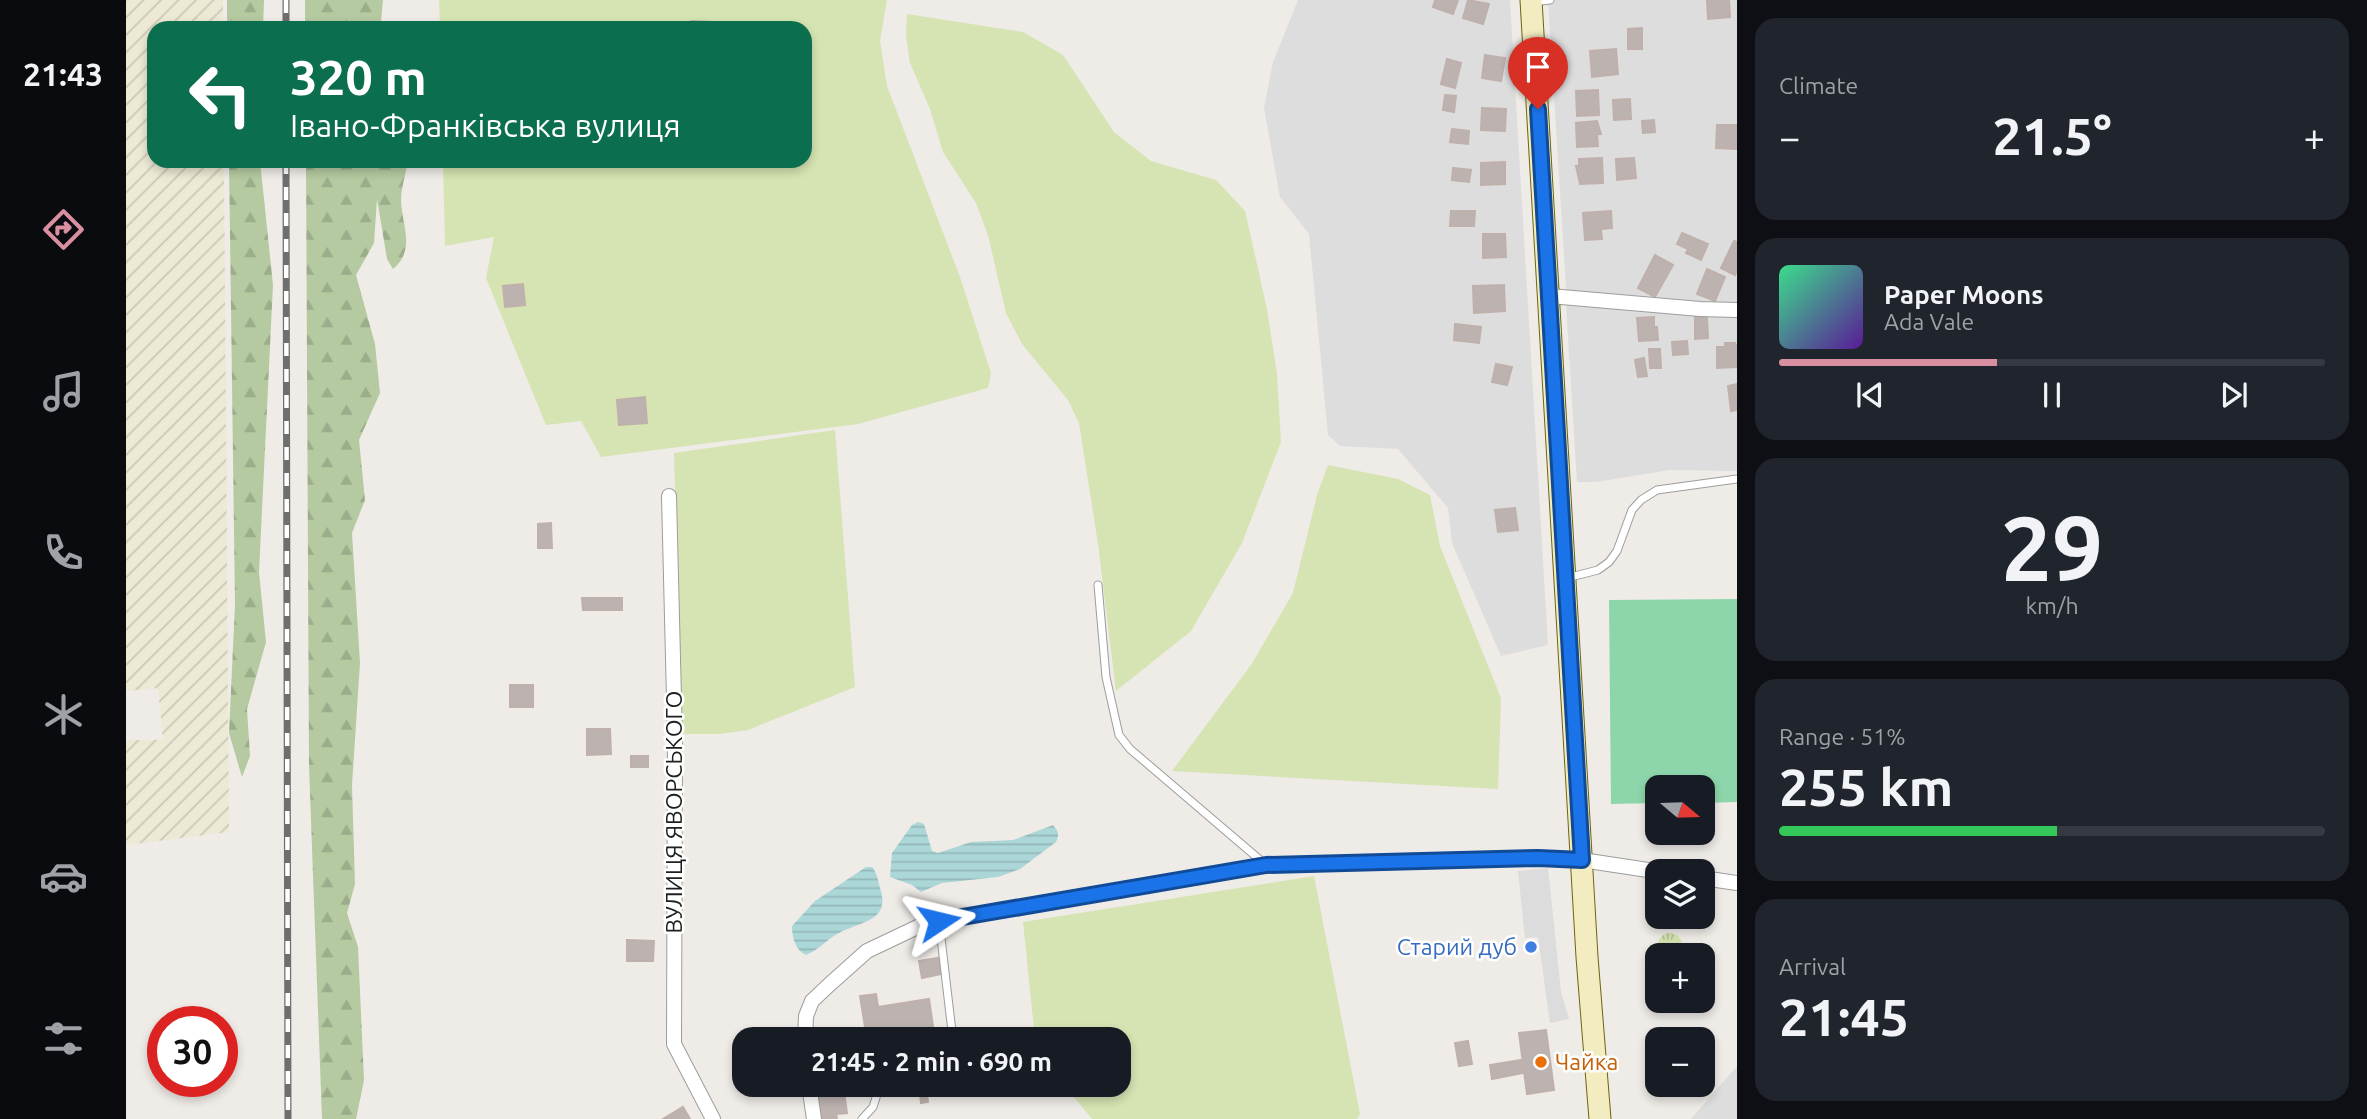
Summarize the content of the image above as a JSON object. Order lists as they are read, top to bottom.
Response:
{
  "streets": {
    "street": ["ВУЛИЦЯ ЯВОРСЬКОГО"]
  },
  "places": ["Старий дуб", "Чайка"],
  "north": "right",
  "page": {
    "tabs": "21:43",
    "tile": [
      "Climate",
      ["29", "km/h"],
      ["Range · 51%", "255 km"],
      ["Arrival", "21:45"]
    ],
    "turn": ["320 m", "Івано-Франківська вулиця"],
    "heat": ["−", "21.5°", "+"],
    "song": ["Paper Moons", "Ada Vale"],
    "map_buttons": ["+", "−"],
    "limit": "30",
    "trip": "21:45 · 2 min · 690 m"
  }
}
